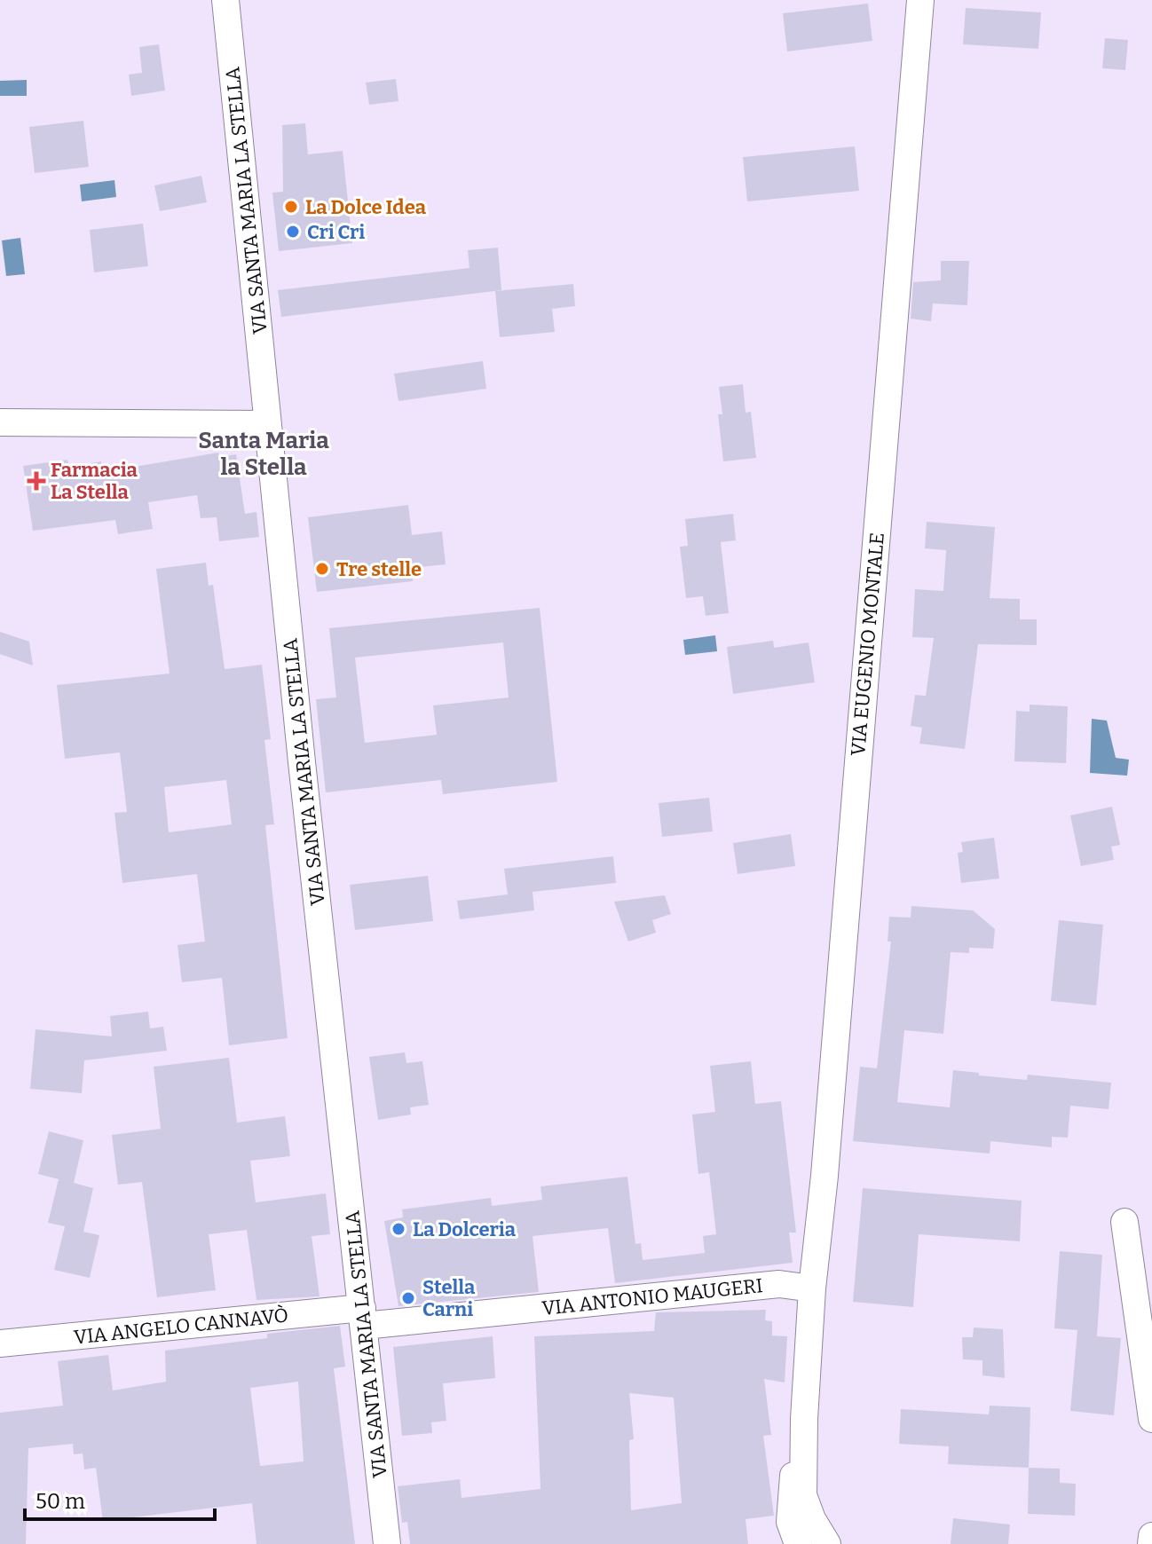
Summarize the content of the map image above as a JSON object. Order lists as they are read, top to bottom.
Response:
{
  "streets": {
    "street": [
      "VIA SANTA MARIA LA STELLA",
      "VIA EUGENIO MONTALE",
      "VIA ANTONIO MAUGERI",
      "VIA ANGELO CANNAVÒ"
    ]
  },
  "crossings": [
    ["VIA SANTA MARIA LA STELLA", "VIA ANTONIO MAUGERI"],
    ["VIA SANTA MARIA LA STELLA", "VIA ANGELO CANNAVÒ"],
    ["VIA EUGENIO MONTALE", "VIA ANTONIO MAUGERI"],
    ["VIA ANTONIO MAUGERI", "VIA ANGELO CANNAVÒ"]
  ],
  "districts": ["Santa Maria la Stella"],
  "places": {
    "other": [
      "La Dolce Idea",
      "Cri Cri",
      "Tre stelle",
      "La Dolceria",
      "Stella Carni"
    ],
    "health": ["Farmacia La Stella"]
  },
  "scale_bar": "50 m"
}
